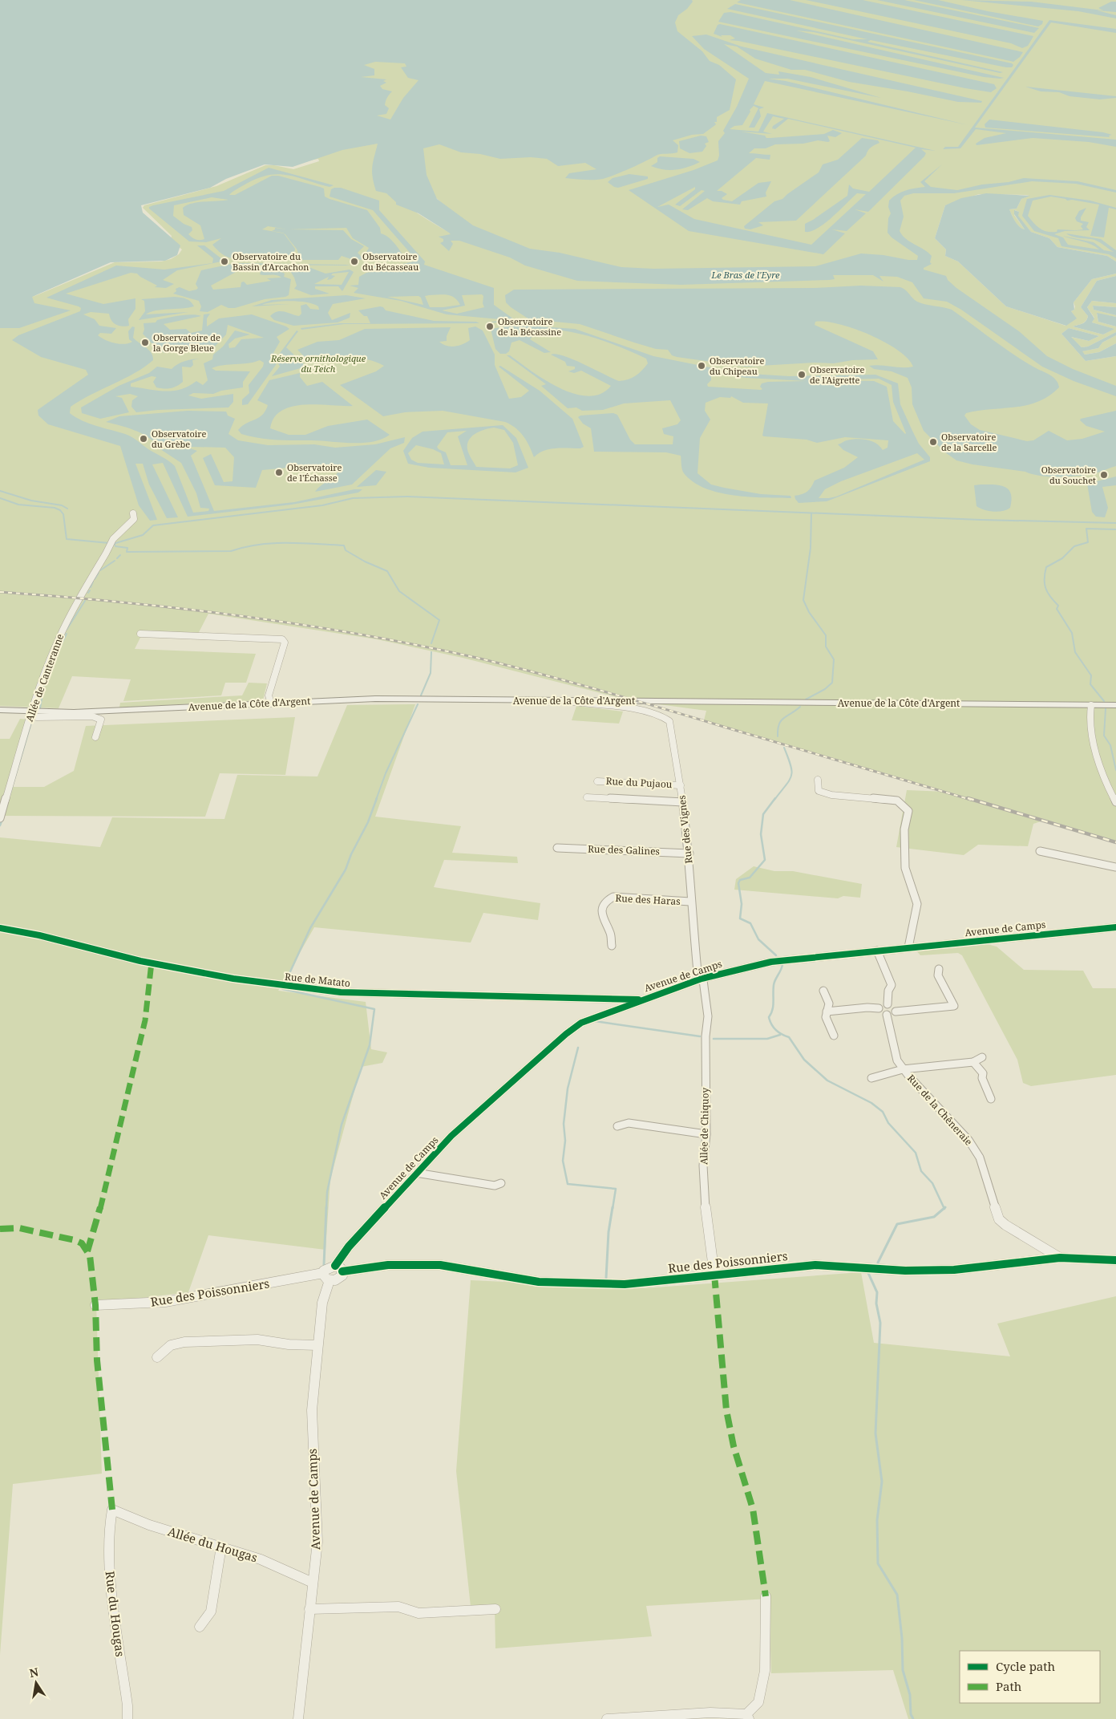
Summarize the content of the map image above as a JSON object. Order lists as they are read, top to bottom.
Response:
{
  "streets": {
    "main road": ["Avenue de la Côte d'Argent"],
    "street": [
      "Allée de Canteranne",
      "Rue du Pujaou",
      "Rue des Vignes",
      "Rue des Galines",
      "Rue des Haras",
      "Avenue de Camps",
      "Rue de Matato",
      "Rue de la Chêneraie",
      "Allée de Chiquoy",
      "Rue des Poissonniers",
      "Allée du Hougas",
      "Rue du Hougas"
    ]
  },
  "crossings": [
    ["Allée de Canteranne", "Avenue de la Côte d'Argent"],
    ["Avenue de la Côte d'Argent", "Rue des Vignes"],
    ["Rue du Pujaou", "Rue des Vignes"],
    ["Rue des Vignes", "Rue des Galines"],
    ["Rue des Vignes", "Rue des Haras"],
    ["Rue des Vignes", "Avenue de Camps"],
    ["Rue des Vignes", "Allée de Chiquoy"],
    ["Avenue de Camps", "Rue de Matato"],
    ["Avenue de Camps", "Allée de Chiquoy"],
    ["Avenue de Camps", "Rue des Poissonniers"],
    ["Avenue de Camps", "Allée du Hougas"],
    ["Rue de la Chêneraie", "Rue des Poissonniers"],
    ["Allée de Chiquoy", "Rue des Poissonniers"],
    ["Allée du Hougas", "Rue du Hougas"]
  ],
  "water": ["Le Bras de l'Eyre"],
  "parks": ["Réserve ornithologique du Teich"],
  "places": [
    "Observatoire du Bassin d'Arcachon",
    "Observatoire du Bécasseau",
    "Observatoire de la Bécassine",
    "Observatoire de la Gorge Bleue",
    "Observatoire du Chipeau",
    "Observatoire de l'Aigrette",
    "Observatoire du Grèbe",
    "Observatoire de la Sarcelle",
    "Observatoire de l'Échasse",
    "Observatoire du Souchet"
  ],
  "legend": ["Cycle path", "Path"],
  "north": "top"
}
